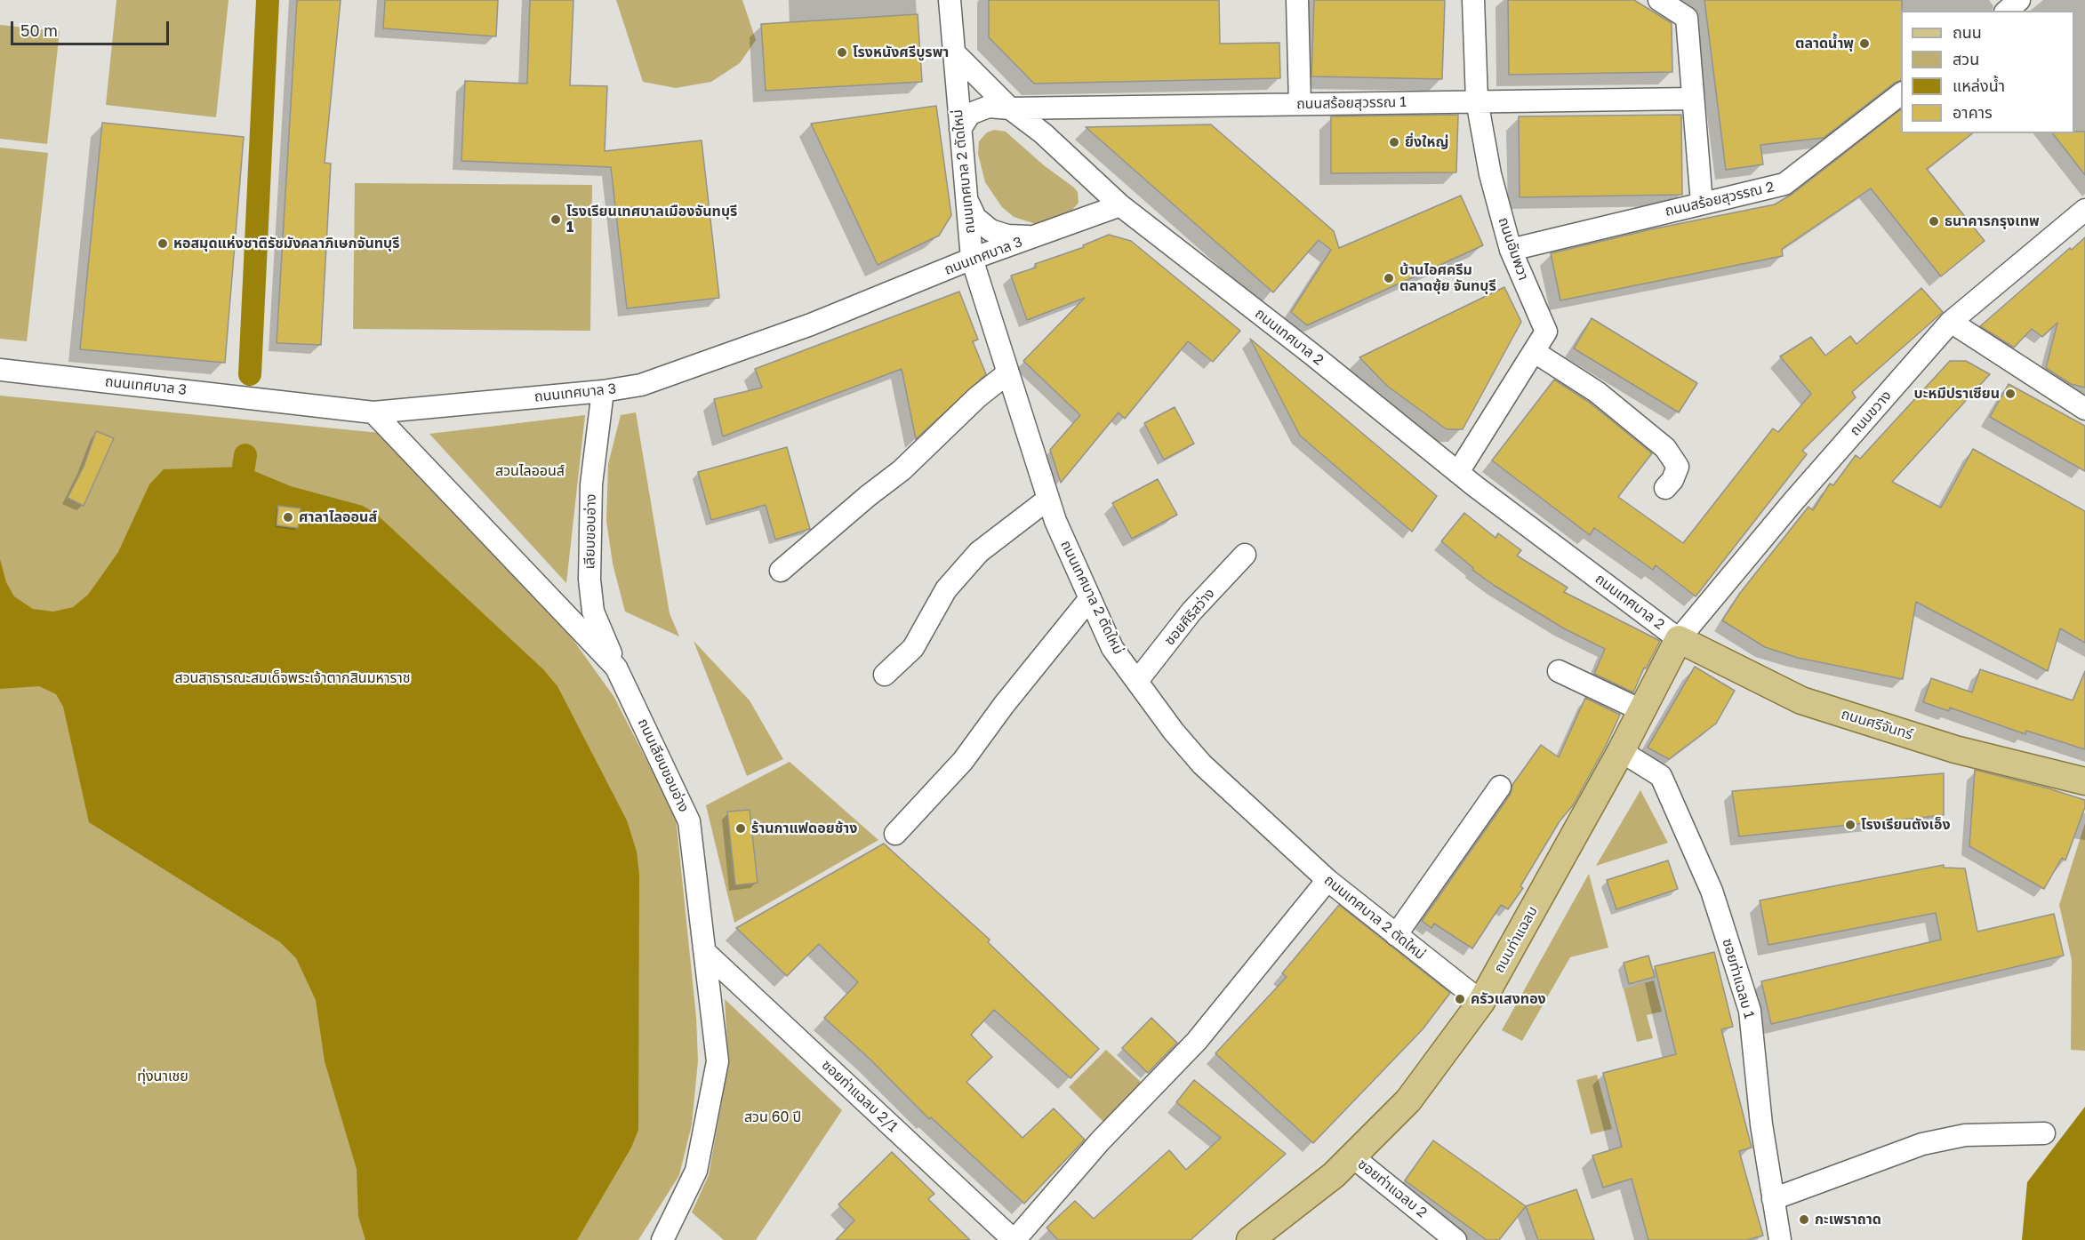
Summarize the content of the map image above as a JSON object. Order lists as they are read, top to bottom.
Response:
{
  "streets": {
    "main road": ["ถนนศรีจันทร์", "ถนนท่าแฉลบ"],
    "street": [
      "ถนนสร้อยสุวรรณ 1",
      "ถนนเทศบาล 2 ตัดใหม่",
      "ถนนสร้อยสุวรรณ 2",
      "ถนนอัมพวา",
      "ถนนเทศบาล 3",
      "ถนนเทศบาล 2",
      "ถนนขวาง",
      "เลียบขอบอ่าง",
      "ซอยศิริสว่าง",
      "ถนนเลียบขอบอ่าง",
      "ซอยท่าแฉลบ 1",
      "ซอยท่าแฉลบ 2/1",
      "ซอยท่าแฉลบ 2"
    ]
  },
  "crossings": [
    ["ถนนสร้อยสุวรรณ 1", "ถนนเทศบาล 2 ตัดใหม่"],
    ["ถนนสร้อยสุวรรณ 1", "ถนนอัมพวา"],
    ["ถนนสร้อยสุวรรณ 1", "ถนนเทศบาล 3"],
    ["ถนนสร้อยสุวรรณ 1", "ถนนเทศบาล 2"],
    ["ถนนเทศบาล 2 ตัดใหม่", "ถนนเทศบาล 3"],
    ["ถนนเทศบาล 2 ตัดใหม่", "ถนนเทศบาล 2"],
    ["ถนนเทศบาล 2 ตัดใหม่", "ซอยศิริสว่าง"],
    ["ถนนเทศบาล 2 ตัดใหม่", "ถนนท่าแฉลบ"],
    ["ถนนสร้อยสุวรรณ 2", "ถนนอัมพวา"],
    ["ถนนอัมพวา", "ถนนเทศบาล 2"],
    ["ถนนเทศบาล 3", "ถนนเทศบาล 2"],
    ["ถนนเทศบาล 3", "เลียบขอบอ่าง"],
    ["ถนนเทศบาล 3", "ถนนเลียบขอบอ่าง"],
    ["ถนนเทศบาล 2", "ถนนขวาง"],
    ["ถนนเทศบาล 2", "ถนนศรีจันทร์"],
    ["ถนนเทศบาล 2", "ถนนท่าแฉลบ"],
    ["ถนนขวาง", "ถนนศรีจันทร์"],
    ["ถนนขวาง", "ถนนท่าแฉลบ"],
    ["เลียบขอบอ่าง", "ถนนเลียบขอบอ่าง"],
    ["ถนนศรีจันทร์", "ถนนท่าแฉลบ"],
    ["ถนนเลียบขอบอ่าง", "ซอยท่าแฉลบ 2/1"],
    ["ถนนท่าแฉลบ", "ซอยท่าแฉลบ 1"],
    ["ถนนท่าแฉลบ", "ซอยท่าแฉลบ 2"]
  ],
  "parks": [
    "สวนไลออนส์",
    "สวนสาธารณะสมเด็จพระเจ้าตากสินมหาราช",
    "ทุ่งนาเชย",
    "สวน 60 ปี"
  ],
  "places": [
    "ตลาดน้ำพุ",
    "โรงหนังศรีบูรพา",
    "ยิ่งใหญ่",
    "โรงเรียนเทศบาลเมืองจันทบุรี 1",
    "ธนาคารกรุงเทพ",
    "หอสมุดแห่งชาติรัชมังคลาภิเษกจันทบุรี",
    "บ้านไอศครีม ตลาดซุ้ย จันทบุรี",
    "บะหมีปราเซียน",
    "ศาลาไลออนส์",
    "โรงเรียนตังเอ็ง",
    "ร้านกาแฟดอยช้าง",
    "ครัวแสงทอง",
    "กะเพราถาด"
  ],
  "legend": [
    "ถนน",
    "สวน",
    "แหล่งน้ำ",
    "อาคาร"
  ],
  "scale_bar": "50 m"
}
